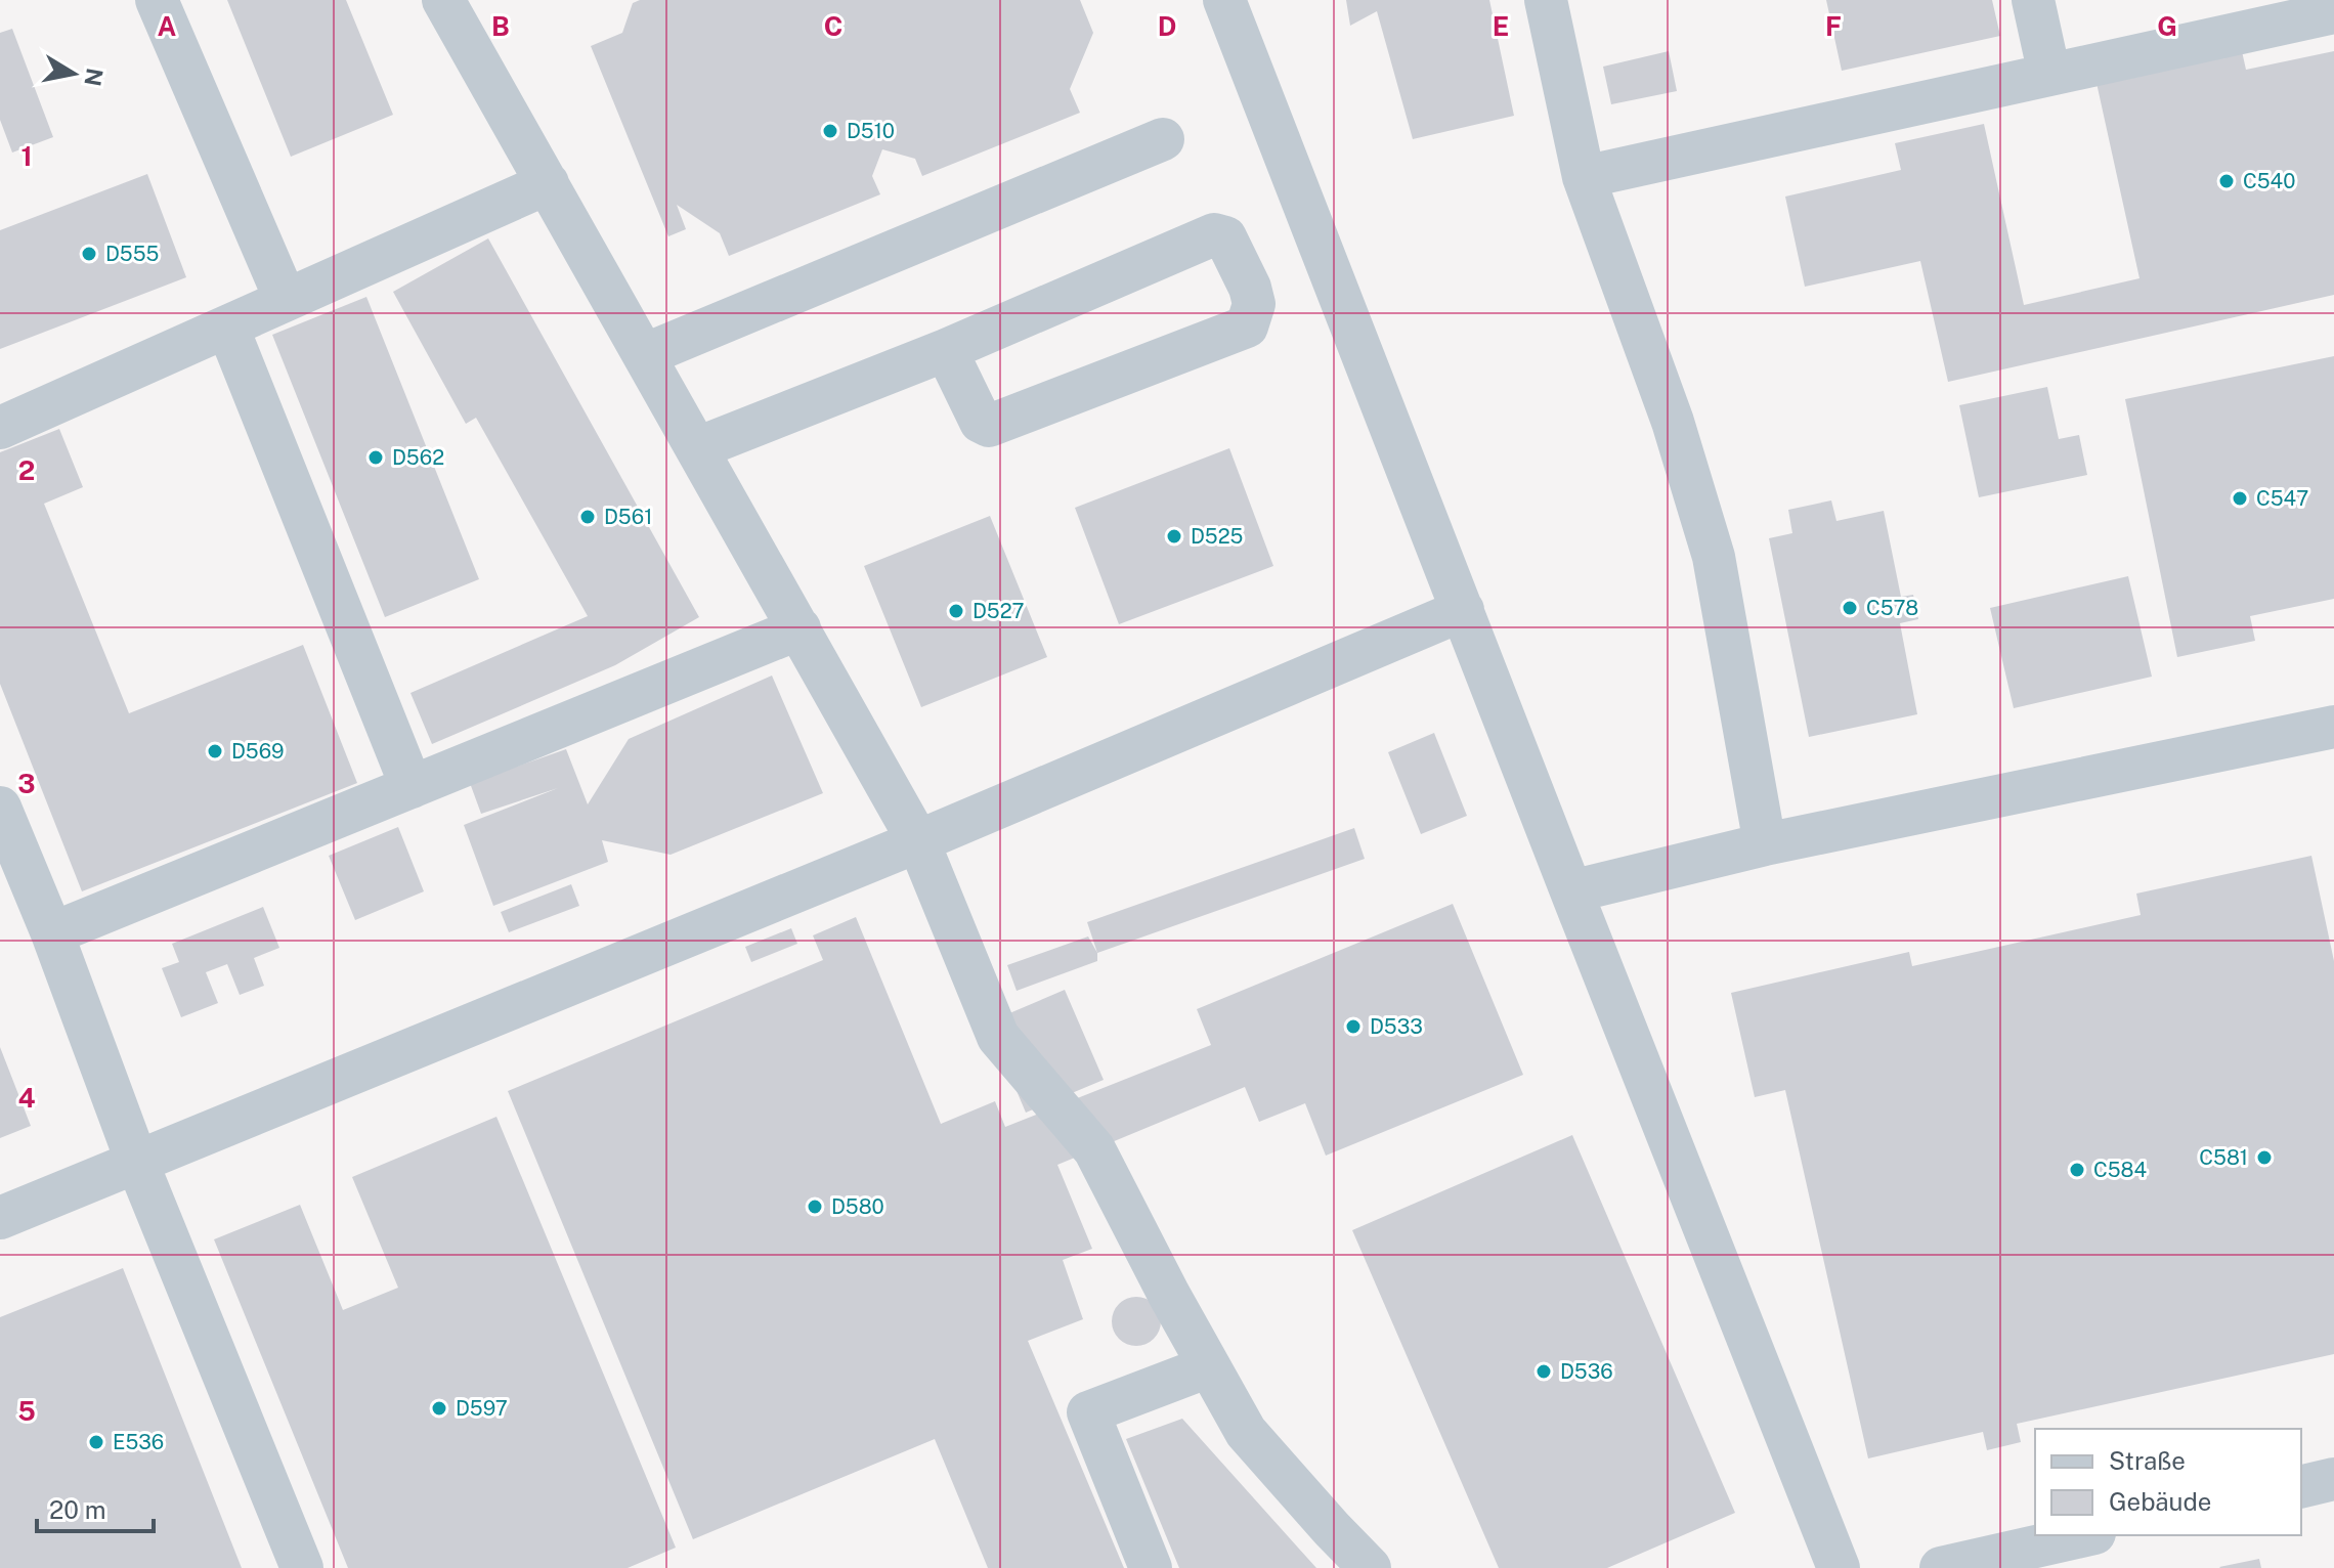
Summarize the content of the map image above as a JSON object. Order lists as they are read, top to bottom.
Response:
{
  "places": [
    "D510",
    "C540",
    "D555",
    "D562",
    "C547",
    "D561",
    "D525",
    "C578",
    "D527",
    "D569",
    "D533",
    "C581",
    "C584",
    "D580",
    "D536",
    "D597",
    "E536"
  ],
  "legend": ["Straße", "Gebäude"],
  "scale_bar": "20 m",
  "north": "right",
  "grid": {
    "columns": [
      "A",
      "B",
      "C",
      "D",
      "E",
      "F",
      "G"
    ],
    "rows": [
      "1",
      "2",
      "3",
      "4",
      "5"
    ]
  }
}
